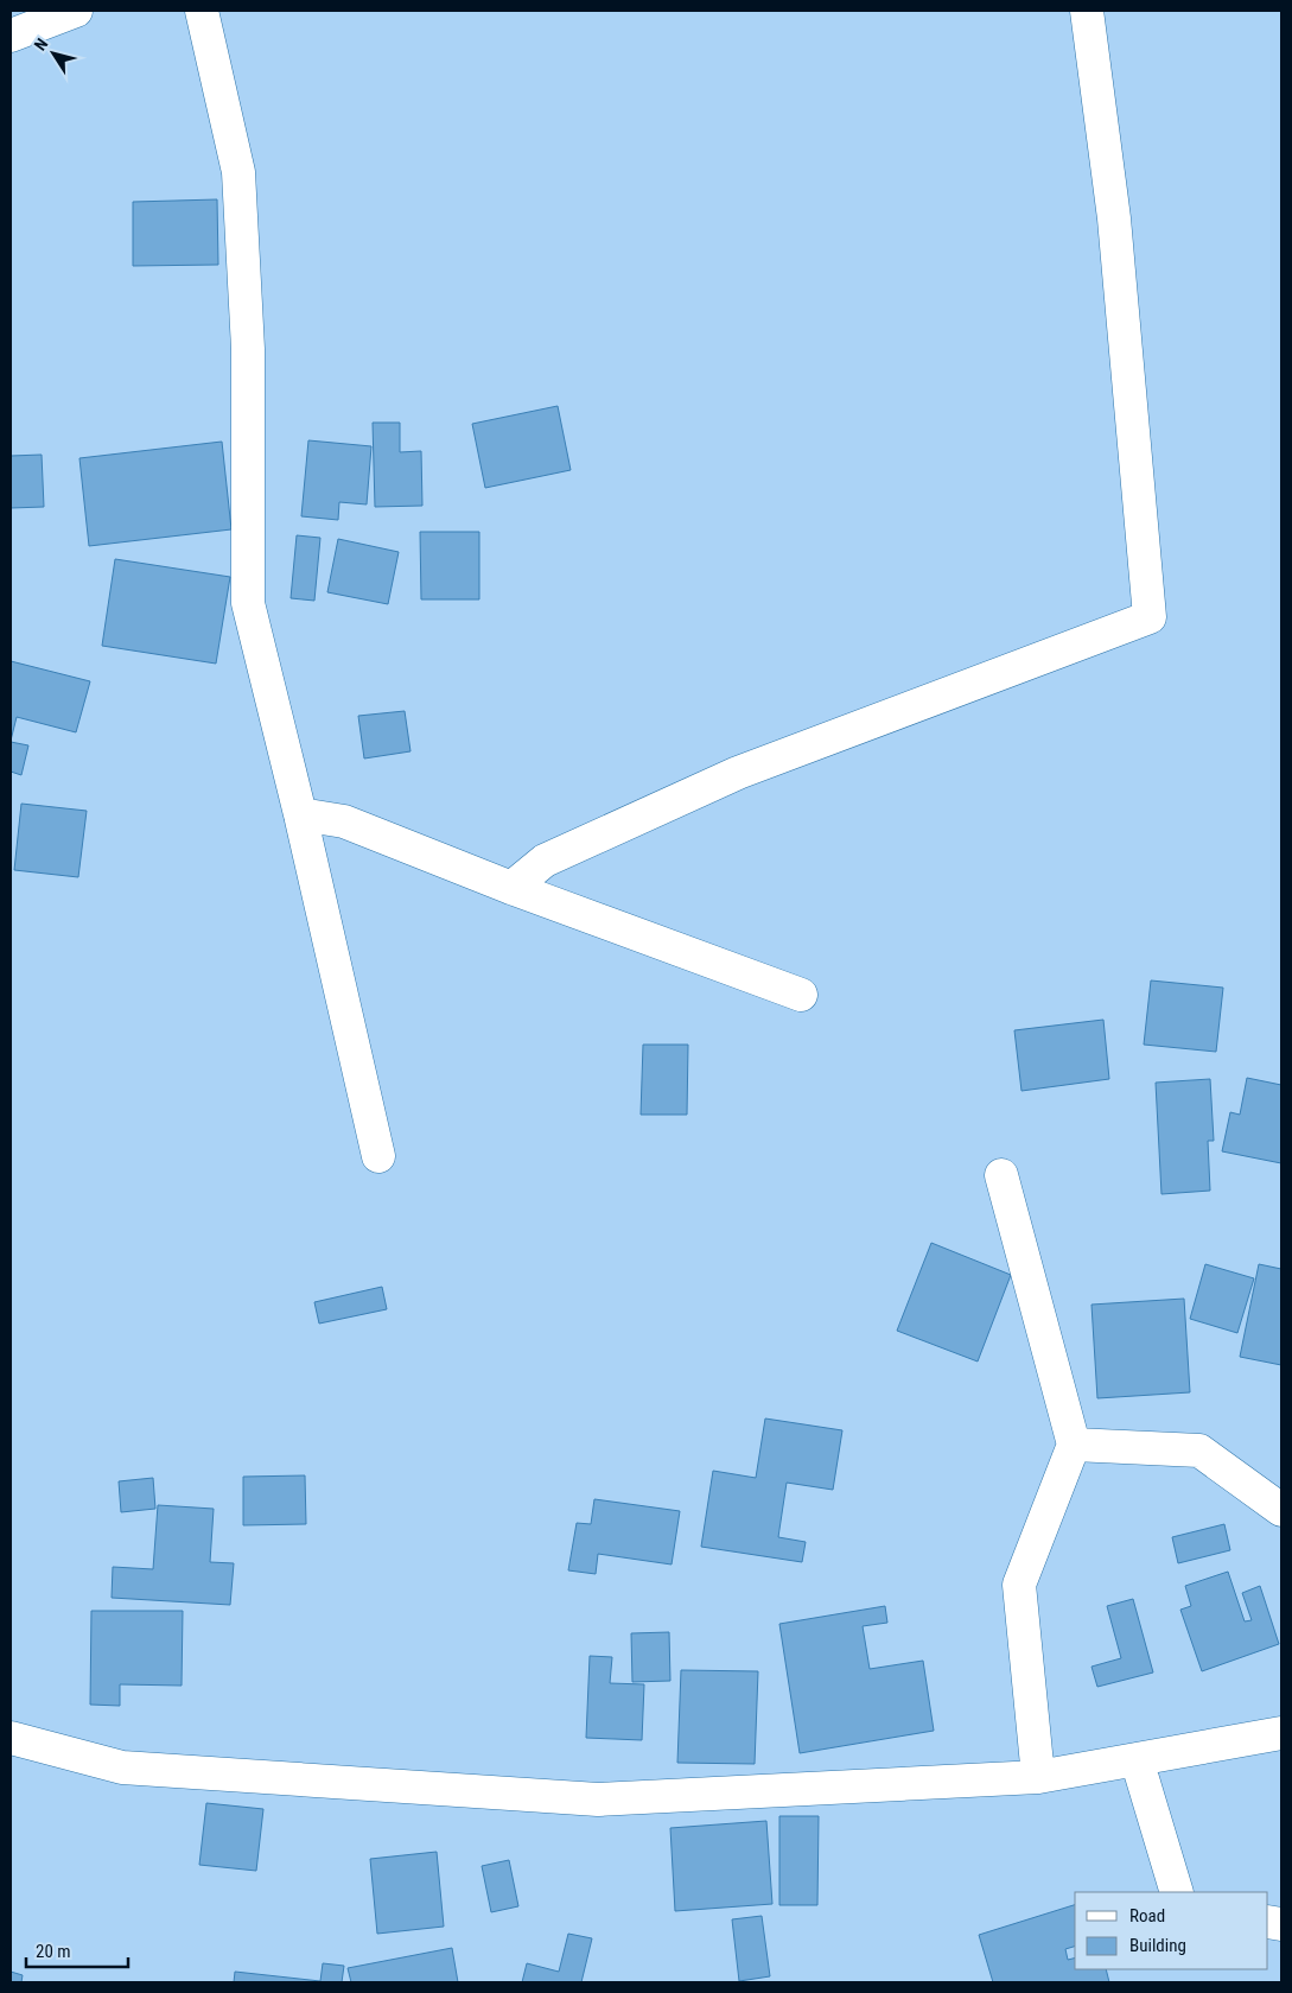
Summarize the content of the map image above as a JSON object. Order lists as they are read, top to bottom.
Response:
{
  "legend": ["Road", "Building"],
  "scale_bar": "20 m",
  "north": "top left"
}
